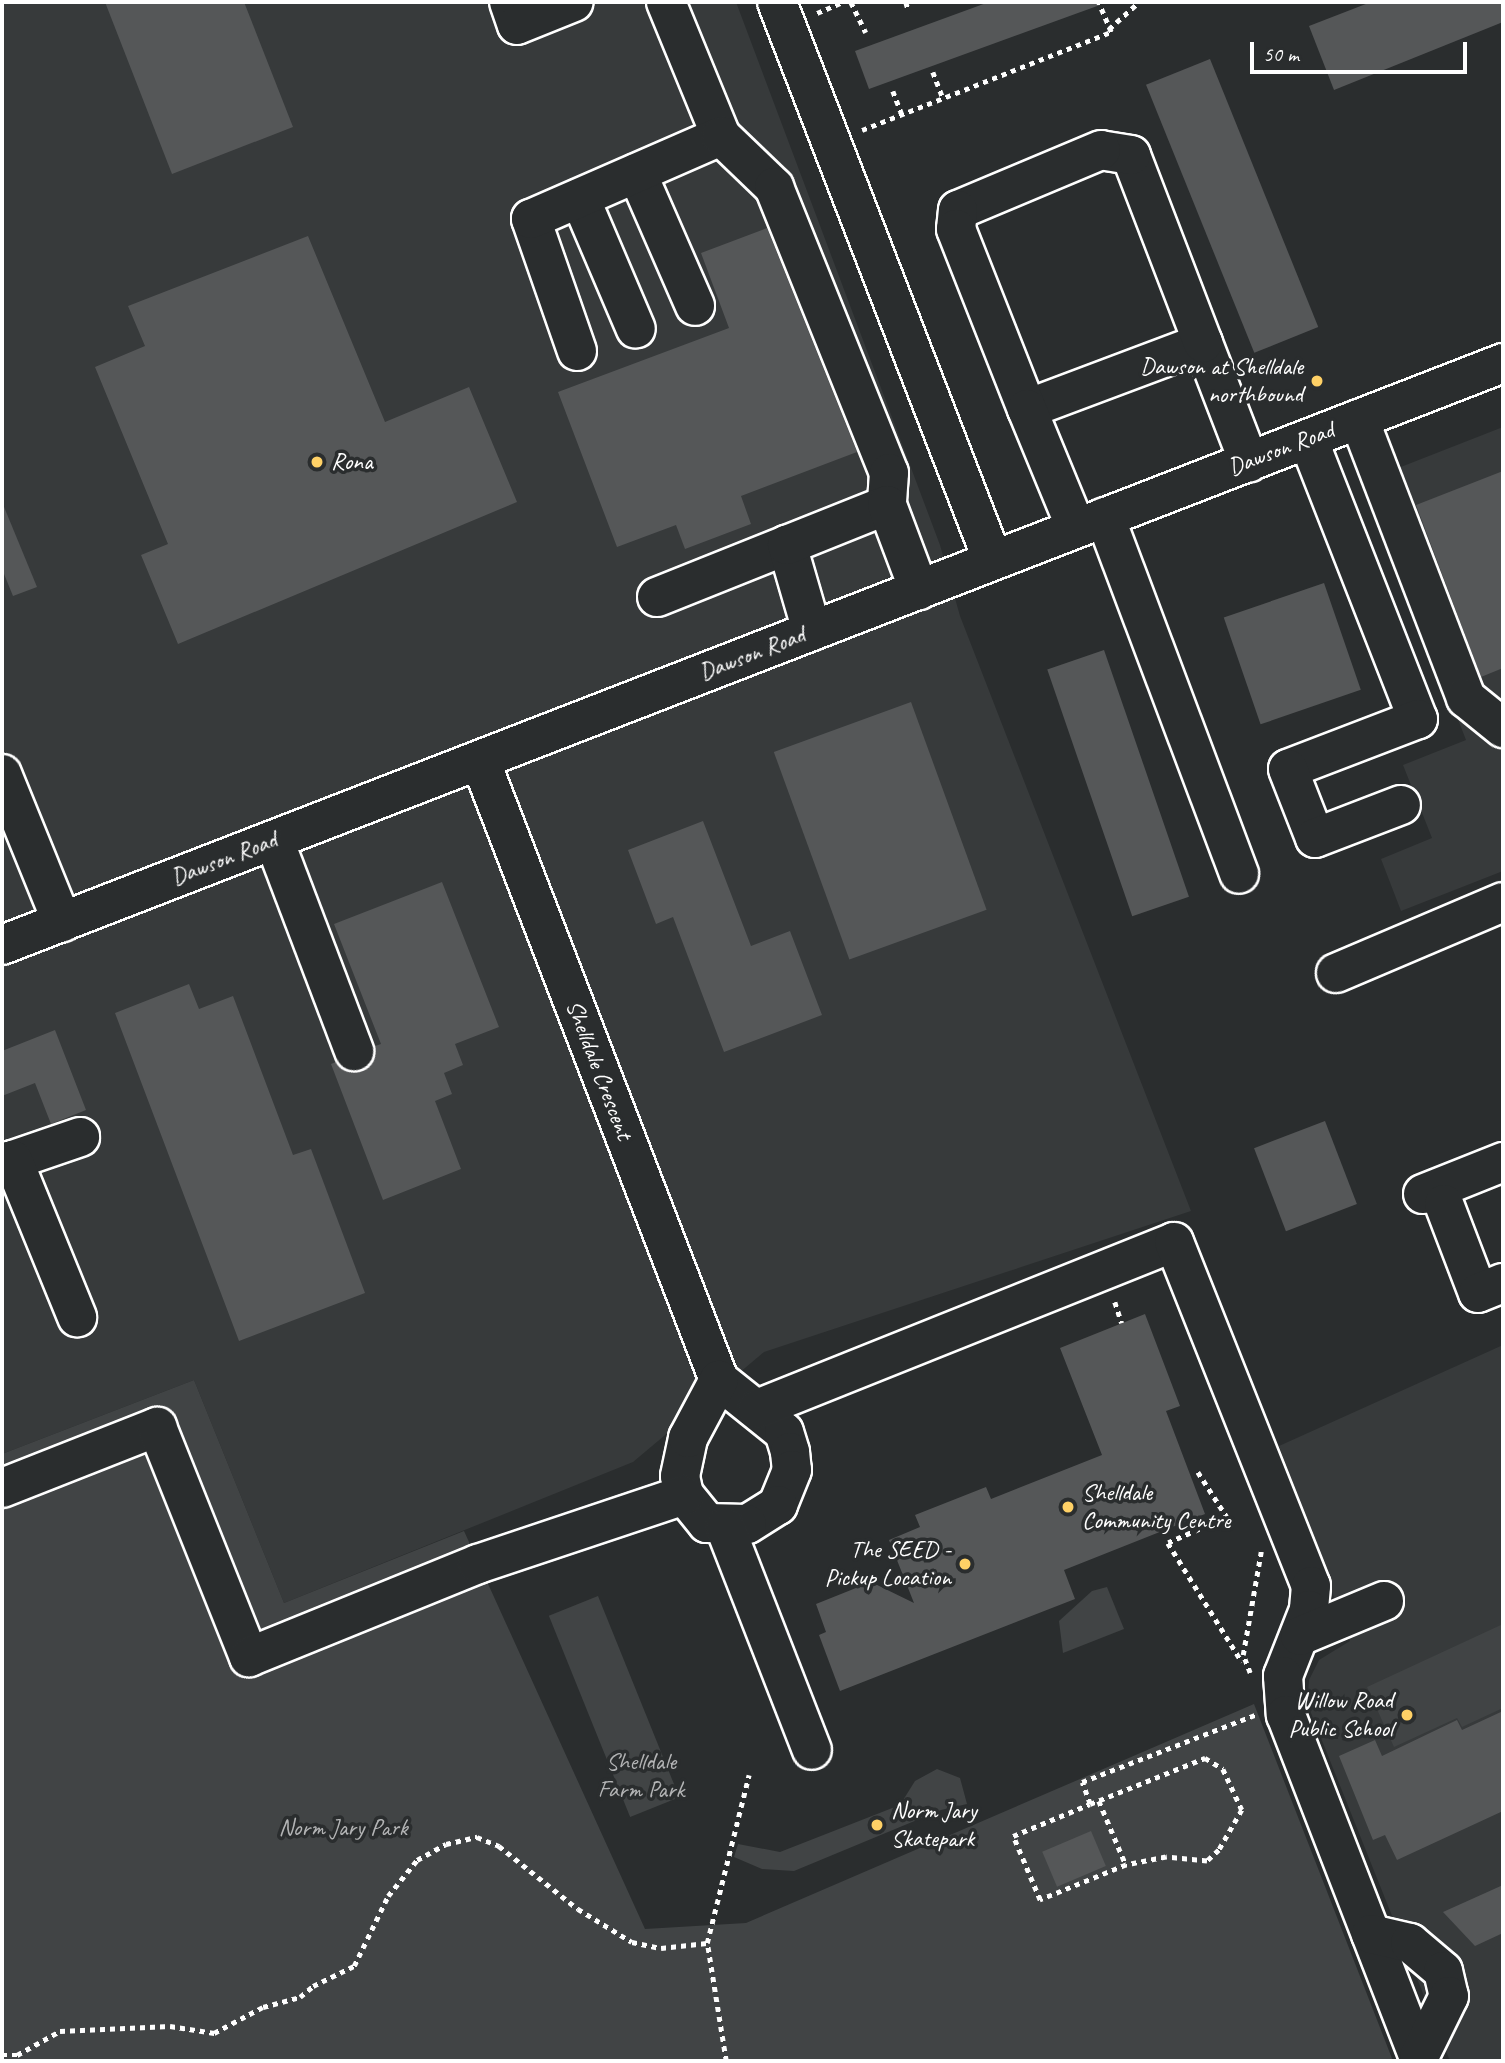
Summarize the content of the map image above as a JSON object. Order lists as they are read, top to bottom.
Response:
{
  "streets": {
    "street": ["Dawson Road", "Shelldale Crescent"]
  },
  "crossings": [
    ["Dawson Road", "Shelldale Crescent"]
  ],
  "parks": ["Shelldale Farm Park", "Norm Jary Park"],
  "places": [
    "Dawson at Shelldale northbound",
    "Rona",
    "Shelldale Community Centre",
    "The SEED - Pickup Location",
    "Willow Road Public School",
    "Norm Jary Skatepark"
  ],
  "scale_bar": "50 m"
}
